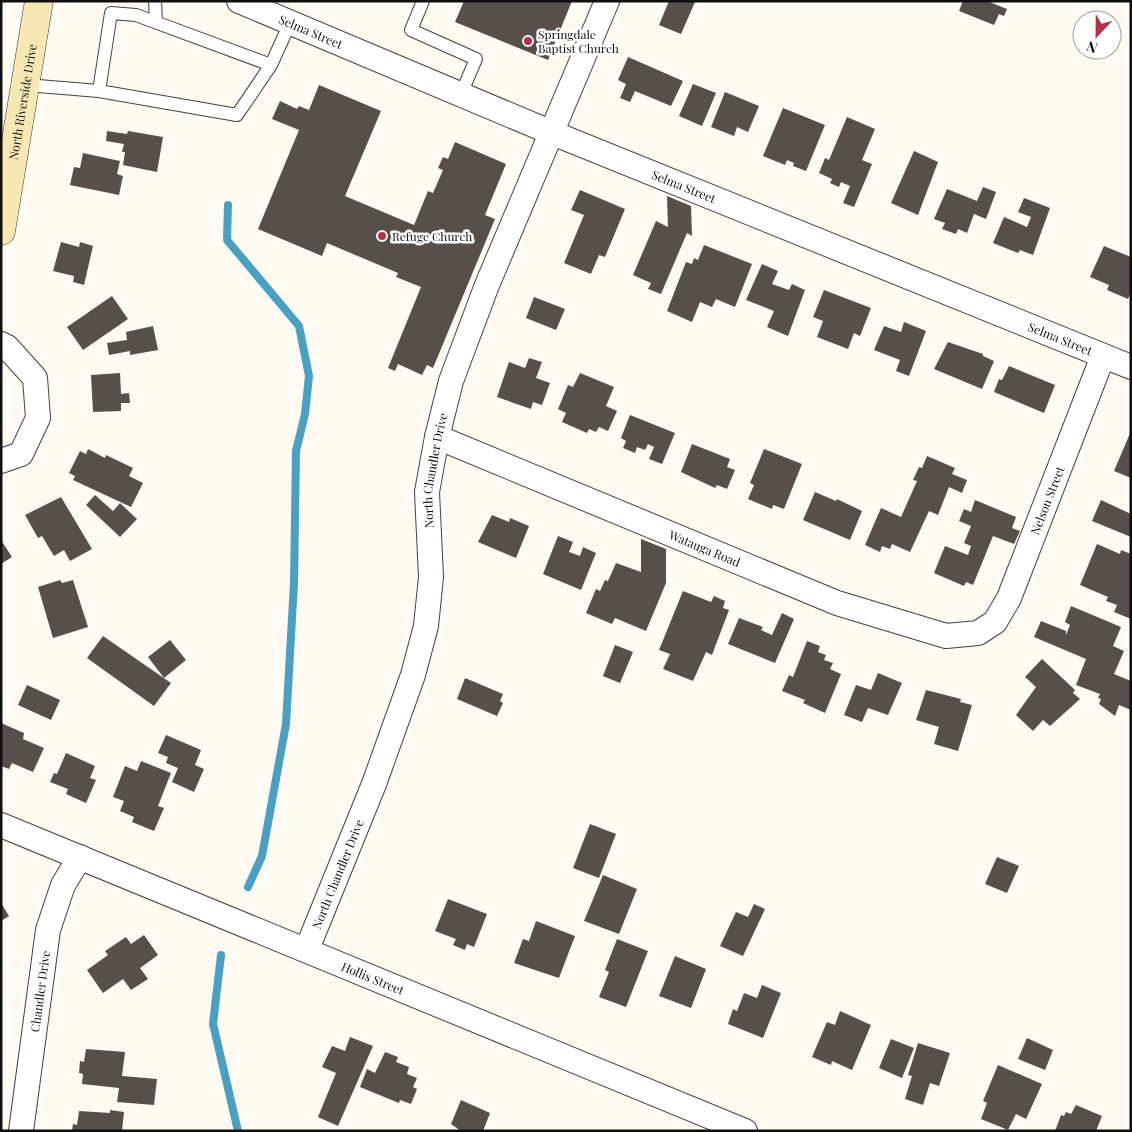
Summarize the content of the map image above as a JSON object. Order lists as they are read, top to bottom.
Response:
{
  "streets": {
    "main road": ["North Riverside Drive"],
    "street": [
      "Selma Street",
      "North Chandler Drive",
      "Nelson Street",
      "Watauga Road",
      "Hollis Street",
      "Chandler Drive"
    ]
  },
  "crossings": [
    ["Selma Street", "North Chandler Drive"],
    ["Selma Street", "Nelson Street"],
    ["North Chandler Drive", "Watauga Road"],
    ["North Chandler Drive", "Hollis Street"],
    ["Nelson Street", "Watauga Road"],
    ["Hollis Street", "Chandler Drive"]
  ],
  "places": ["Springdale Baptist Church", "Refuge Church"],
  "north": "bottom"
}
